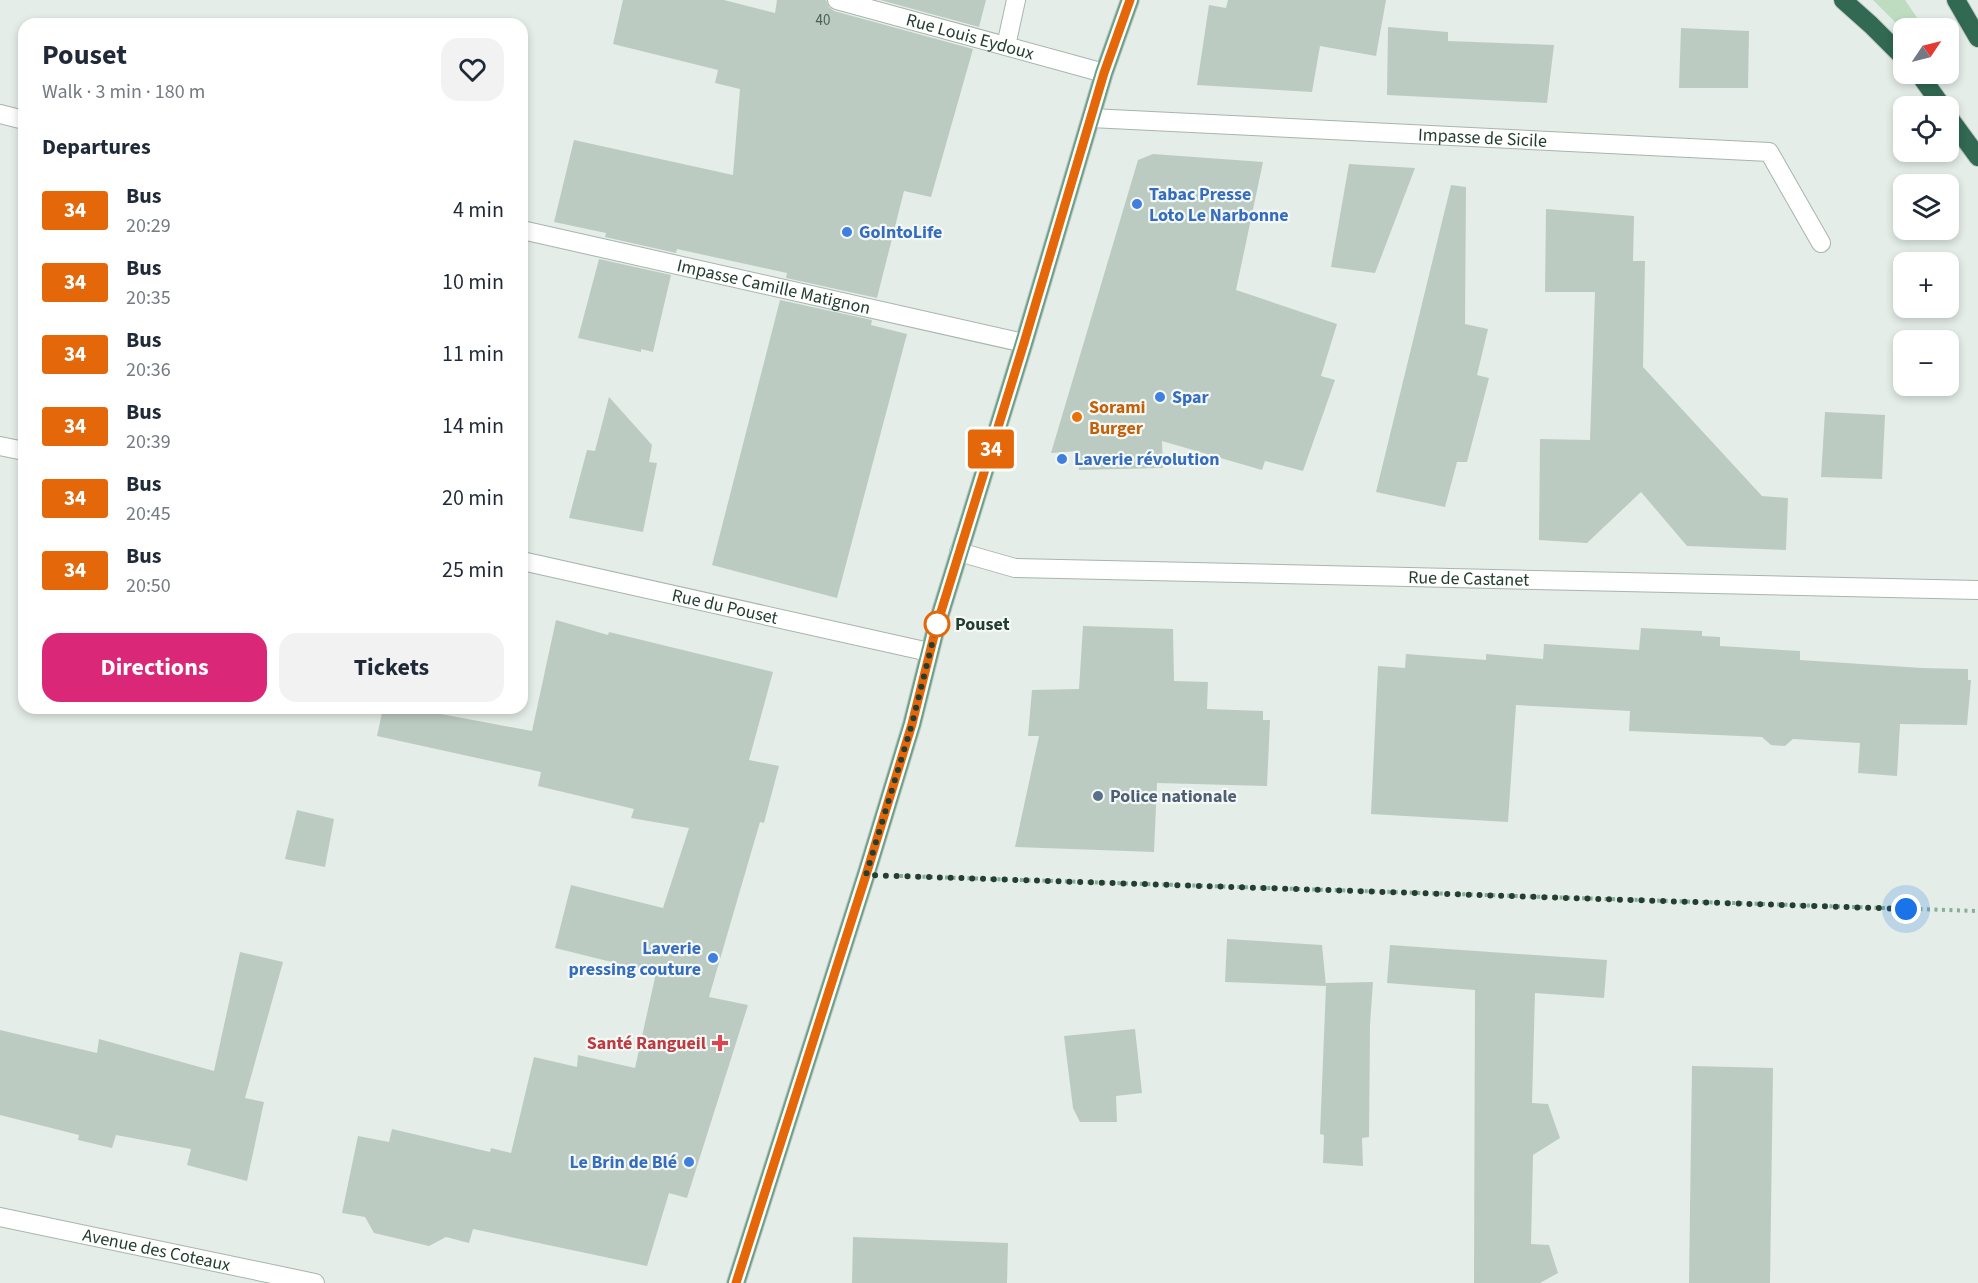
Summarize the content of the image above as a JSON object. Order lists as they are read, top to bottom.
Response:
{
  "streets": {
    "street": [
      "Rue Louis Eydoux",
      "Impasse de Sicile",
      "Impasse Camille Matignon",
      "Rue de Castanet",
      "Rue du Pouset",
      "Avenue des Coteaux"
    ]
  },
  "places": {
    "other": [
      "Tabac Presse Loto Le Narbonne",
      "GoIntoLife",
      "Spar",
      "Sorami Burger",
      "Laverie révolution",
      "Pouset",
      "Police nationale",
      "Laverie pressing couture",
      "Le Brin de Blé"
    ],
    "health": ["Santé Rangueil"]
  },
  "lines": ["bus line 34"],
  "house_numbers": ["40"],
  "north": "top right",
  "page": {
    "on_map": "34",
    "map_buttons": ["+", "−"],
    "heading": [
      ["Pouset", "Walk · 3 min · 180 m"],
      "Departures"
    ],
    "list": [
      {
        "mark": "34",
        "name": "Bus",
        "note": "20:29",
        "value": "4 min"
      },
      {
        "mark": "34",
        "name": "Bus",
        "note": "20:35",
        "value": "10 min"
      },
      {
        "mark": "34",
        "name": "Bus",
        "note": "20:36",
        "value": "11 min"
      },
      {
        "mark": "34",
        "name": "Bus",
        "note": "20:39",
        "value": "14 min"
      },
      {
        "mark": "34",
        "name": "Bus",
        "note": "20:45",
        "value": "20 min"
      },
      {
        "mark": "34",
        "name": "Bus",
        "note": "20:50",
        "value": "25 min"
      }
    ],
    "buttons": ["Directions", "Tickets"]
  }
}
